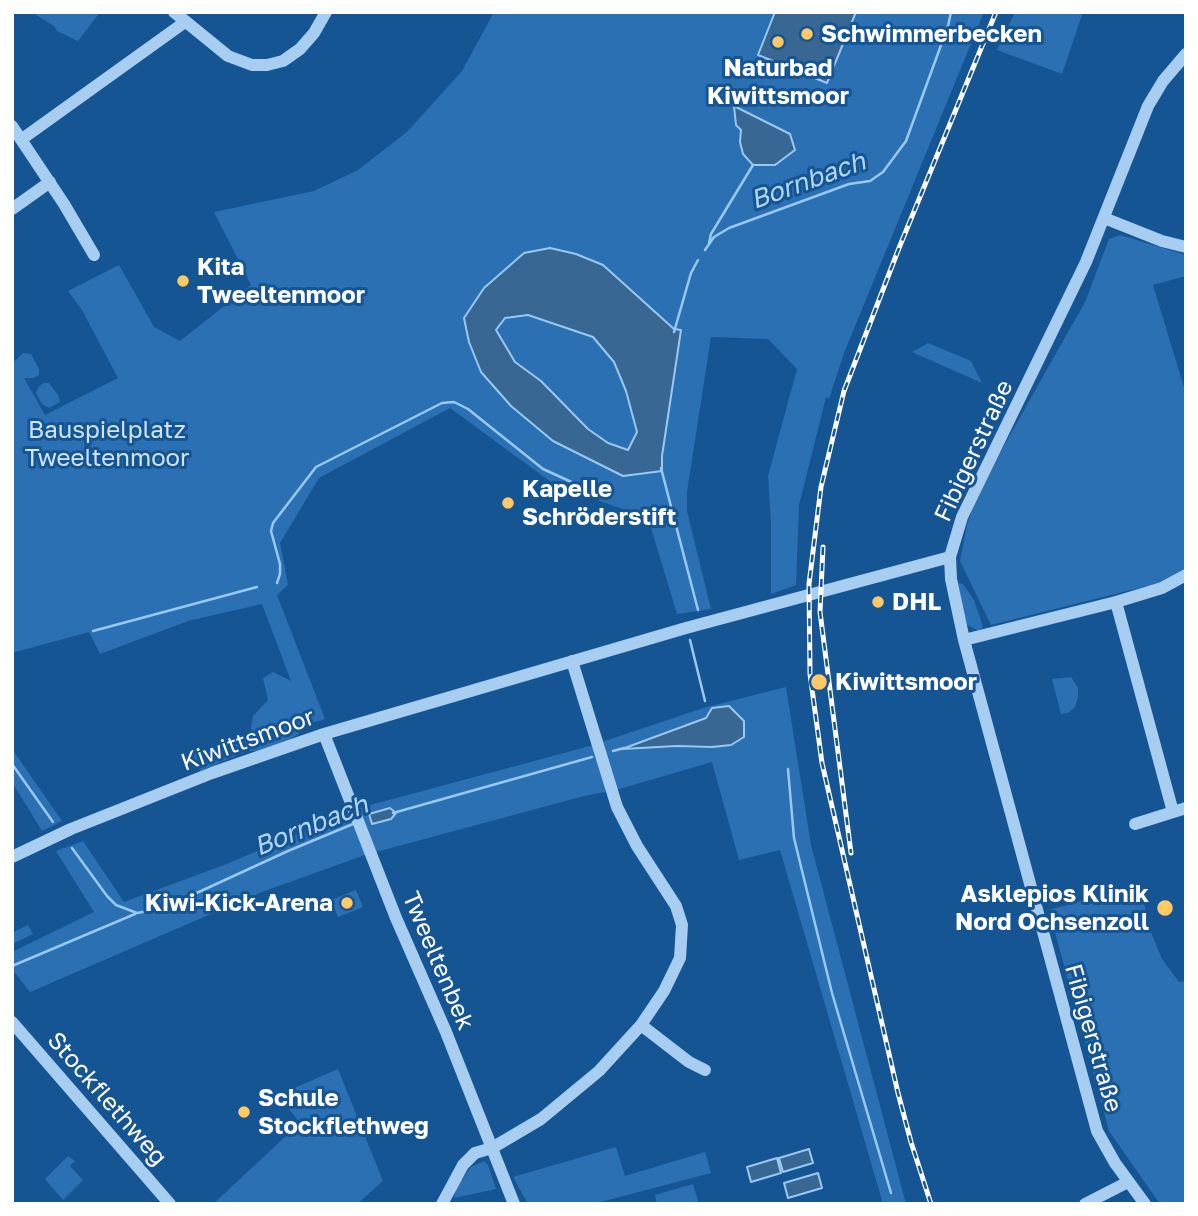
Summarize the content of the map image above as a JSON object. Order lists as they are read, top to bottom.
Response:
{
  "streets": {
    "street": [
      "Fibigerstraße",
      "Kiwittsmoor",
      "Tweeltenbek",
      "Stockflethweg"
    ]
  },
  "crossings": [
    ["Fibigerstraße", "Kiwittsmoor"],
    ["Kiwittsmoor", "Tweeltenbek"]
  ],
  "water": ["Bornbach"],
  "parks": ["Bauspielplatz Tweeltenmoor"],
  "places": [
    "Schwimmerbecken",
    "Naturbad Kiwittsmoor",
    "Kita Tweeltenmoor",
    "Kapelle Schröderstift",
    "DHL",
    "Kiwittsmoor",
    "Kiwi-Kick-Arena",
    "Asklepios Klinik Nord Ochsenzoll",
    "Schule Stockflethweg"
  ]
}
